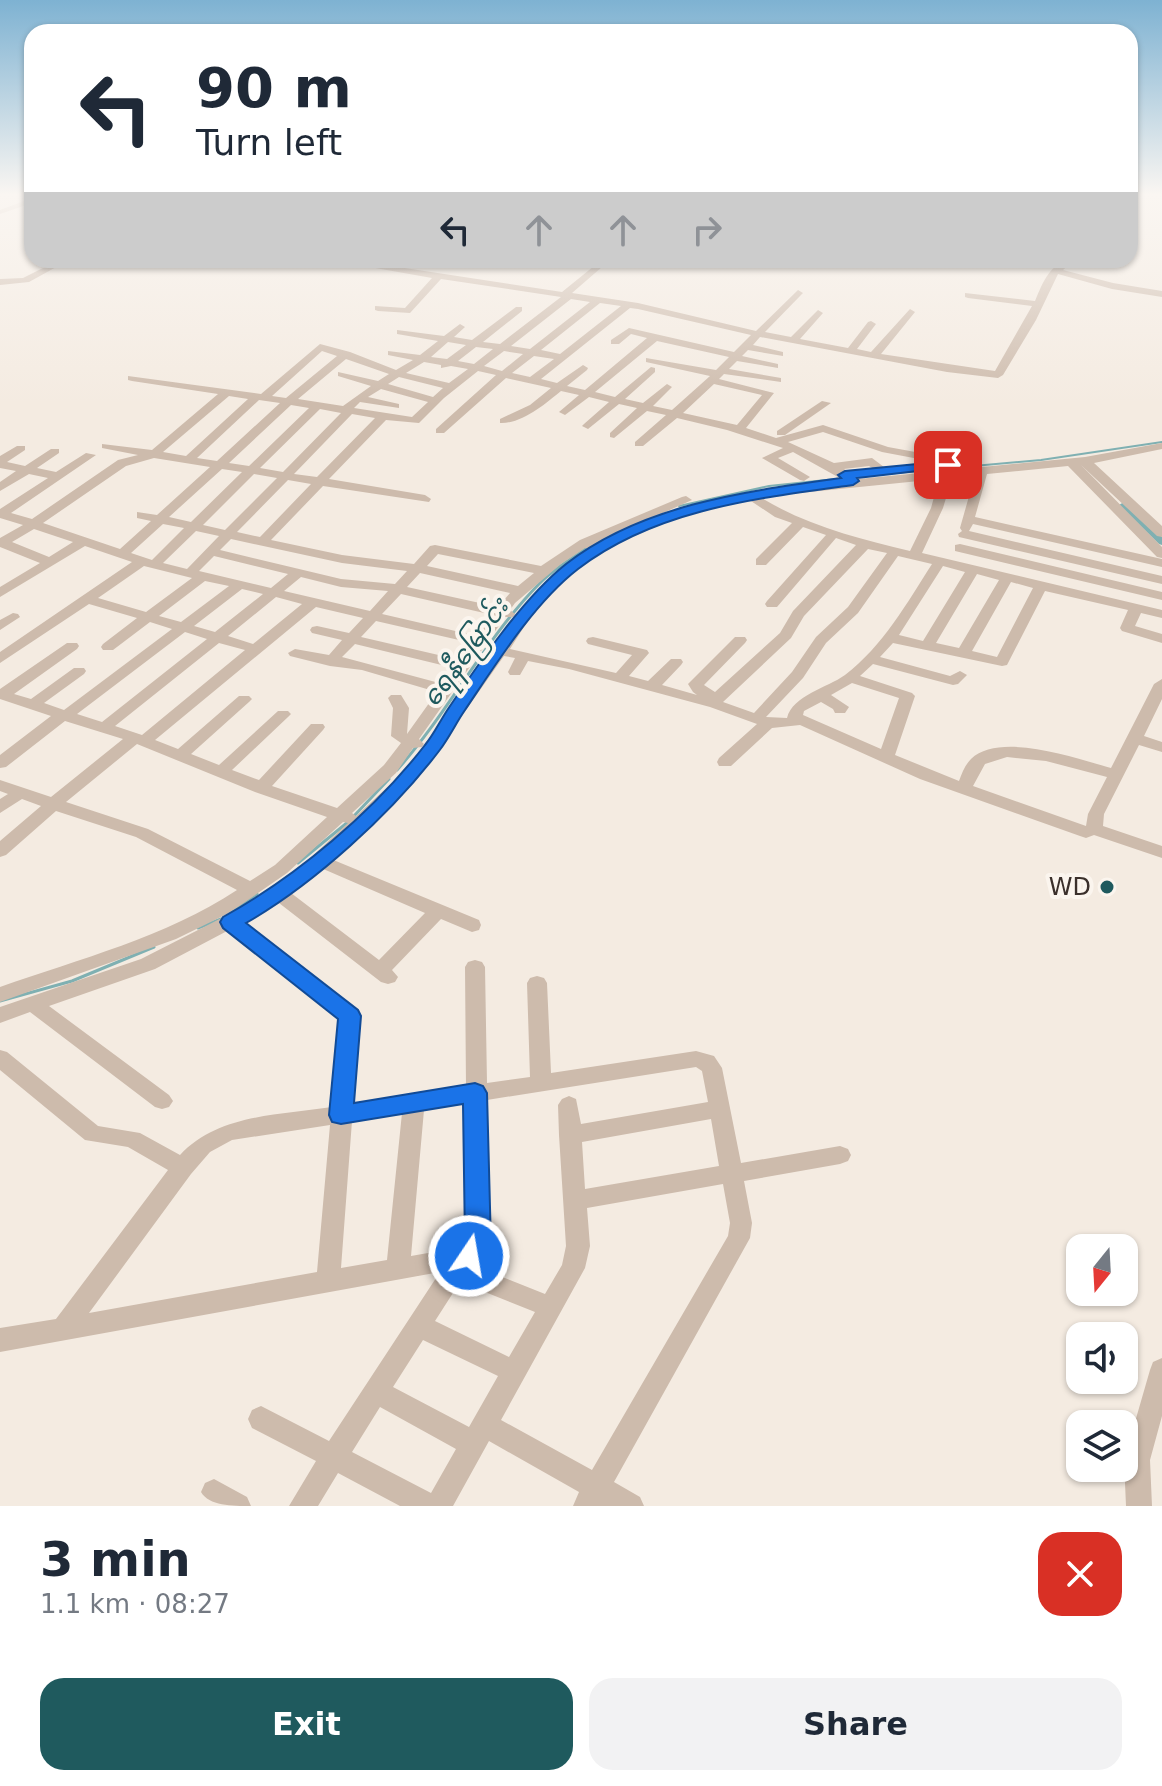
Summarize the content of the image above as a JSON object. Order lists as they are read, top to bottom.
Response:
{
  "water": ["ရေနီမြောင်း"],
  "places": ["WD"],
  "north": "bottom",
  "page": {
    "turn": ["90 m", "Turn left"],
    "heading": ["3 min", "1.1 km · 08:27"],
    "buttons": ["Exit", "Share"]
  }
}
